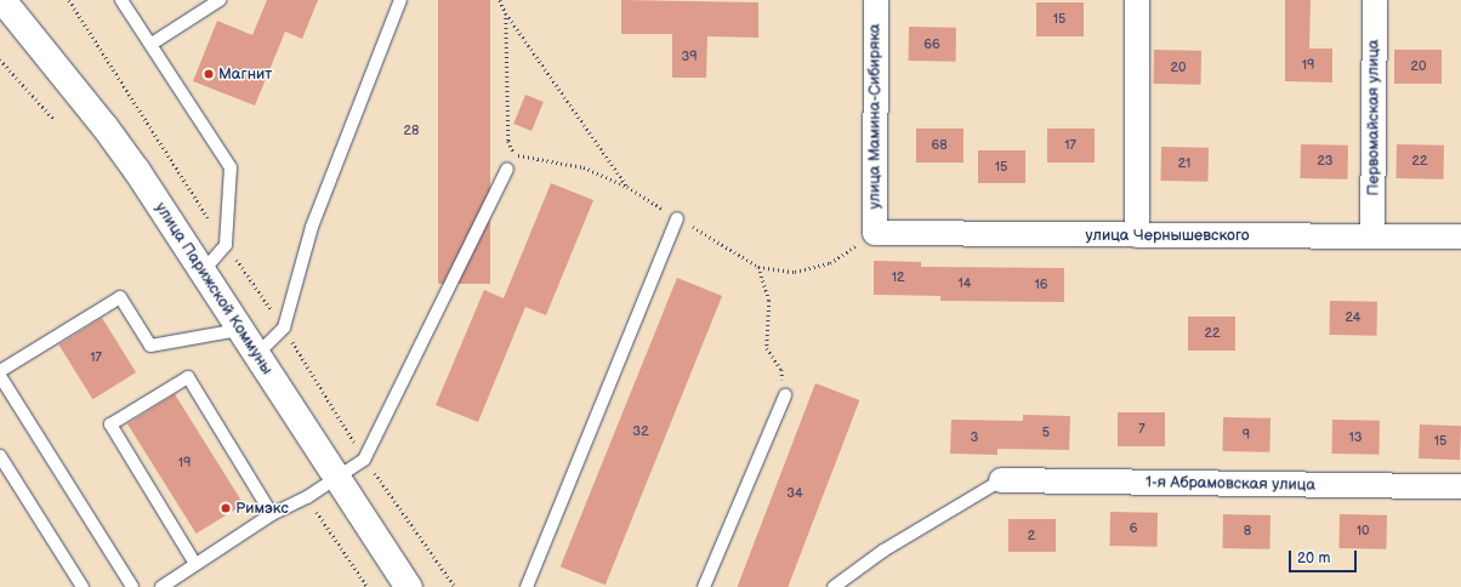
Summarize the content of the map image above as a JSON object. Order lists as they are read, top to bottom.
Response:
{
  "streets": {
    "main road": ["улица Парижской Коммуны"],
    "street": [
      "улица Мамина-Сибиряка",
      "Первомайская улица",
      "улица Чернышевского",
      "1-я Абрамовская улица"
    ]
  },
  "crossings": [
    ["улица Мамина-Сибиряка", "улица Чернышевского"],
    ["Первомайская улица", "улица Чернышевского"]
  ],
  "places": ["Магнит", "Римэкс"],
  "house_numbers": [
    "15",
    "66",
    "39",
    "19",
    "20",
    "20",
    "28",
    "68",
    "17",
    "23",
    "22",
    "21",
    "15",
    "12",
    "14",
    "16",
    "24",
    "22",
    "17",
    "7",
    "32",
    "5",
    "9",
    "3",
    "13",
    "15",
    "19",
    "34",
    "6",
    "8",
    "10",
    "2"
  ],
  "scale_bar": "20 m"
}
